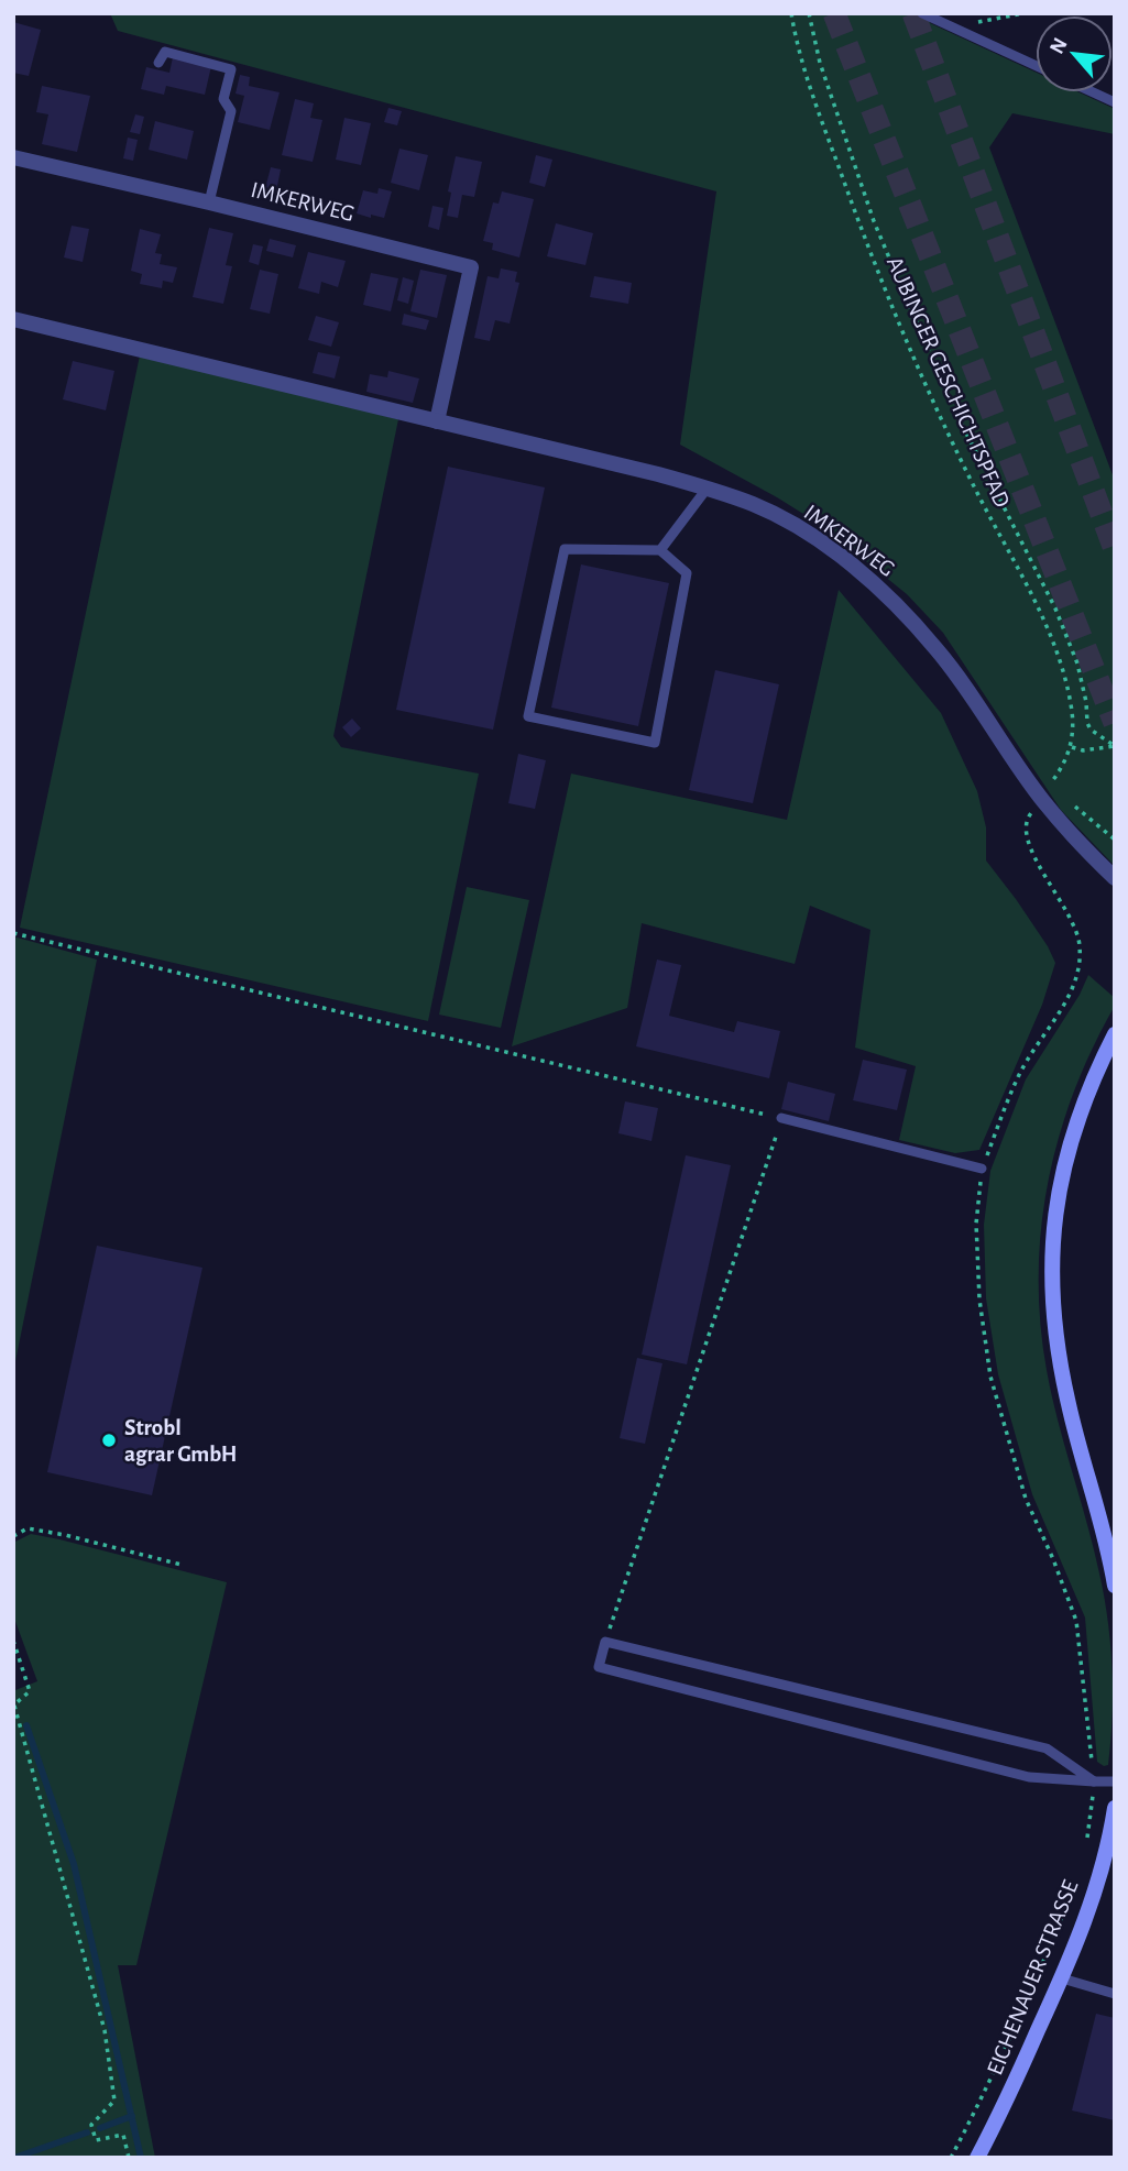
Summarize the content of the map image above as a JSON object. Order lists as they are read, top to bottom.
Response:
{
  "streets": {
    "street": ["IMKERWEG", "EICHENAUER STRASSE"],
    "path": ["AUBINGER GESCHICHTSPFAD"]
  },
  "crossings": [
    ["IMKERWEG", "AUBINGER GESCHICHTSPFAD"]
  ],
  "places": ["Strobl agrar GmbH"],
  "north": "top left"
}
